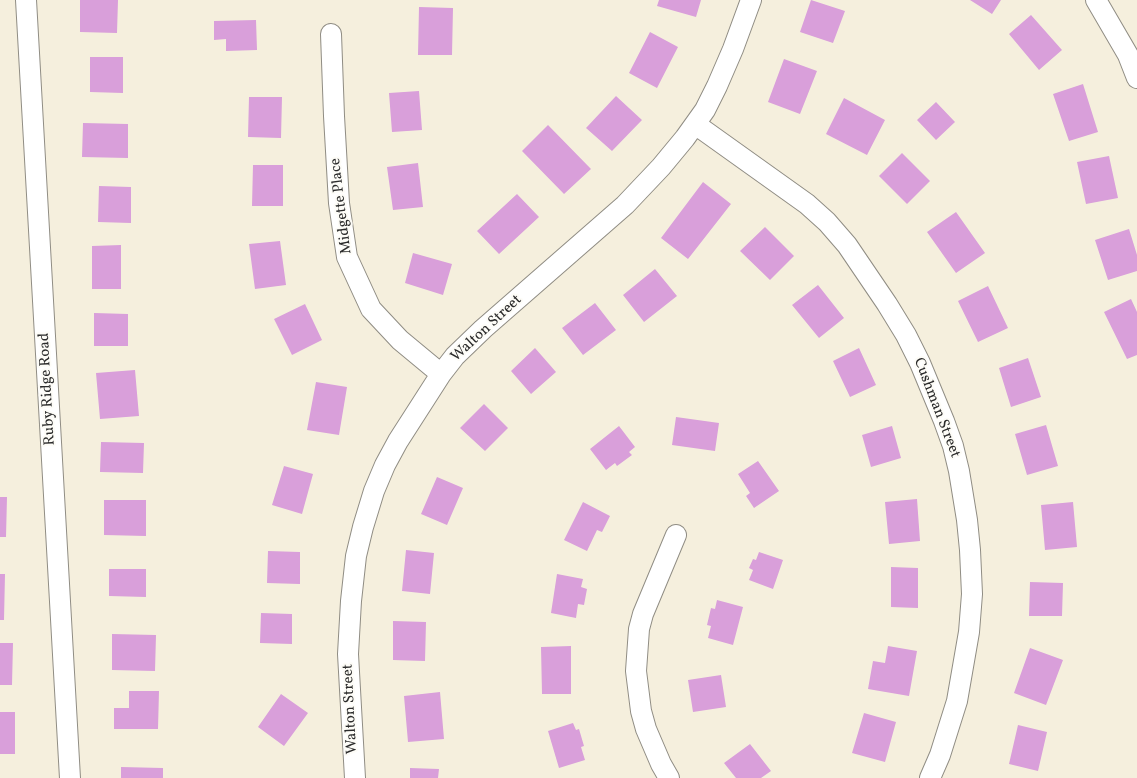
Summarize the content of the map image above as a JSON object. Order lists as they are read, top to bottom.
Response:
{
  "streets": {
    "street": [
      "Midgette Place",
      "Walton Street",
      "Ruby Ridge Road",
      "Cushman Street"
    ]
  },
  "crossings": [
    ["Midgette Place", "Walton Street"],
    ["Walton Street", "Cushman Street"]
  ]
}
